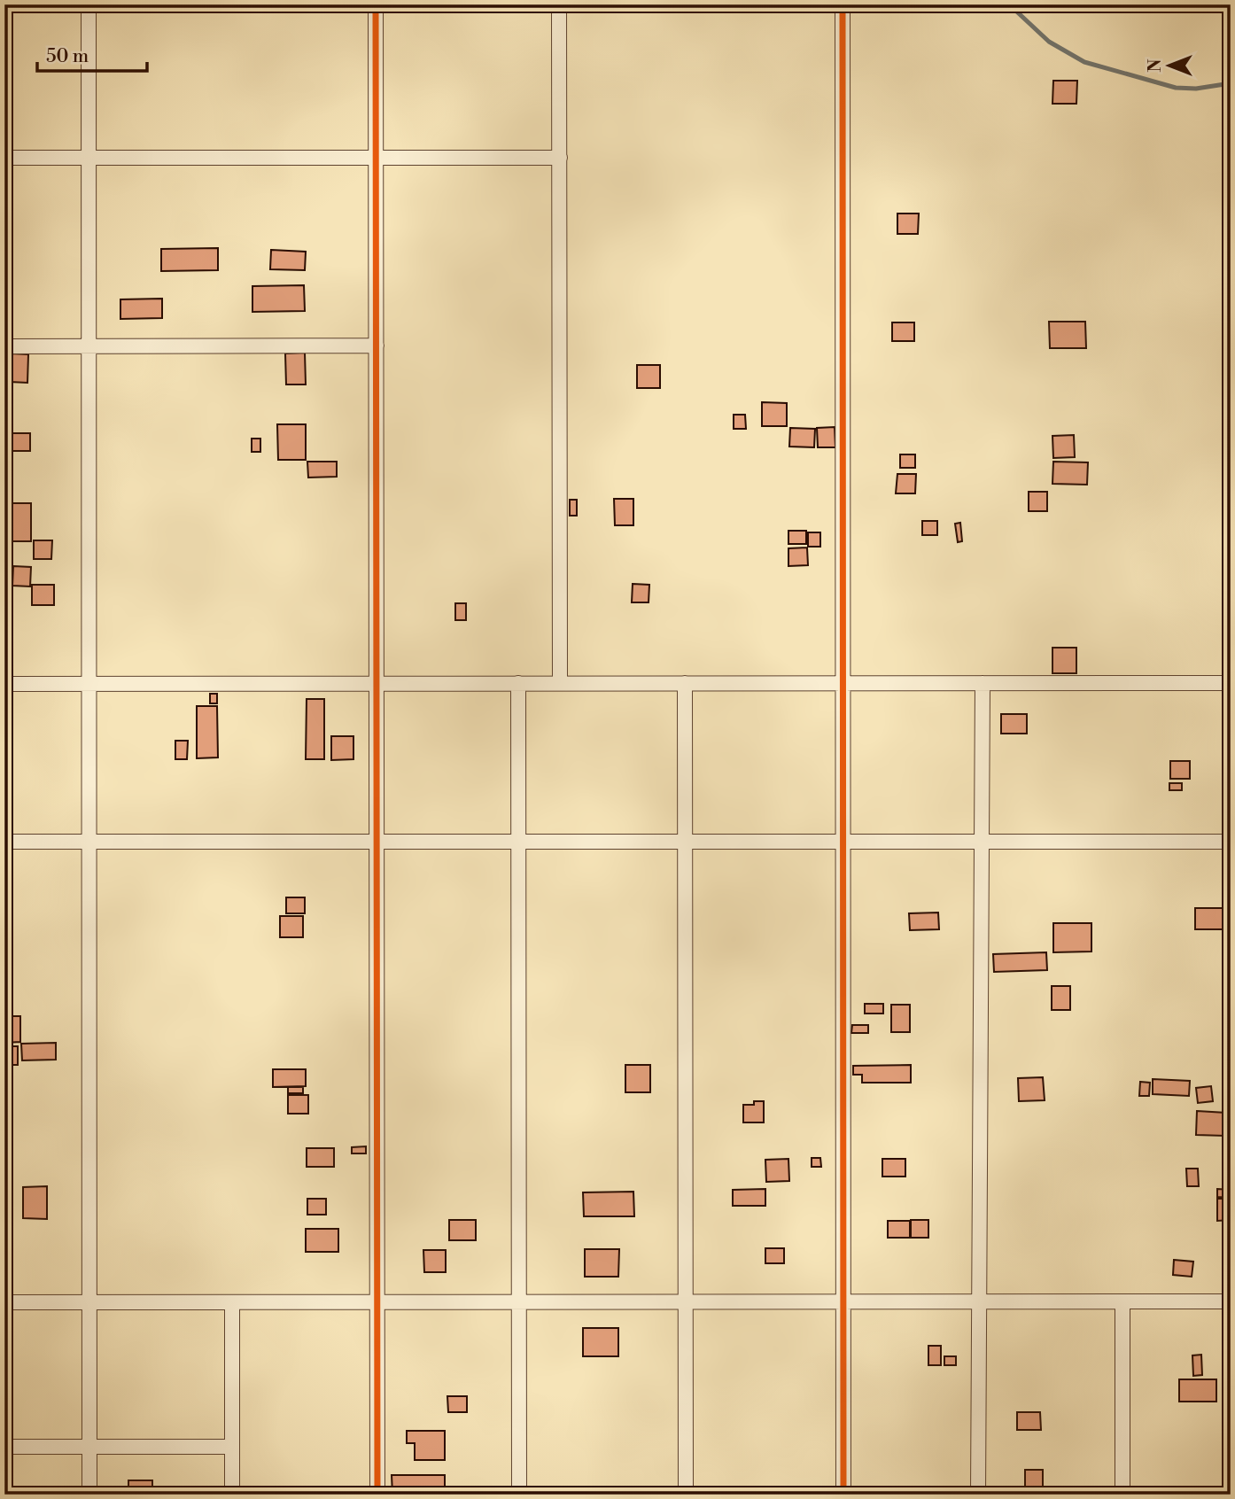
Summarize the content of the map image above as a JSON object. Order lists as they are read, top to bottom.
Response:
{
  "scale_bar": "50 m",
  "north": "left"
}
